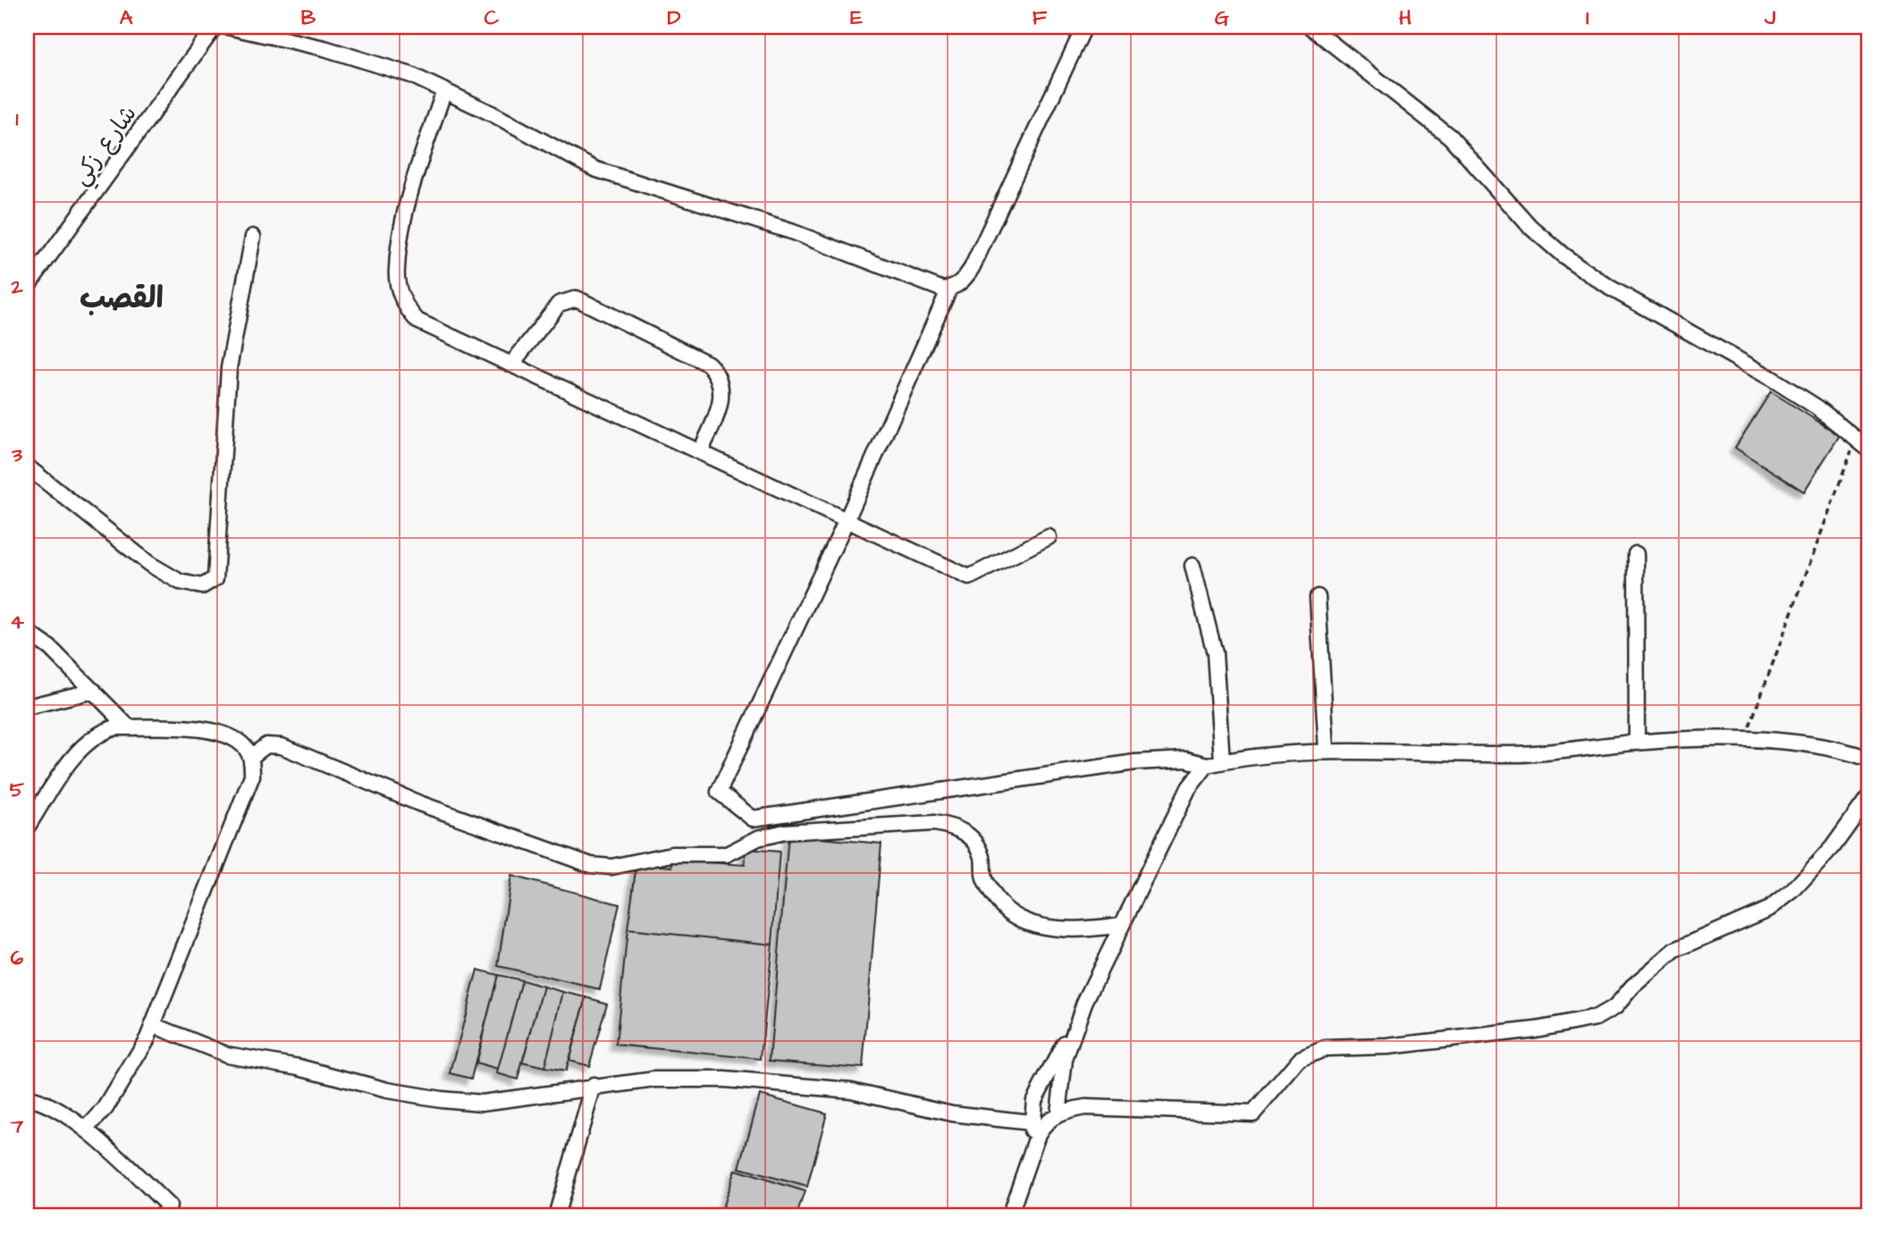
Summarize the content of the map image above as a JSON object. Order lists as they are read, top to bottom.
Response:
{
  "streets": {
    "street": ["شارع زكي"]
  },
  "districts": ["القصب"],
  "grid": {
    "columns": [
      "A",
      "B",
      "C",
      "D",
      "E",
      "F",
      "G",
      "H",
      "I",
      "J"
    ],
    "rows": [
      "1",
      "2",
      "3",
      "4",
      "5",
      "6",
      "7"
    ]
  }
}
